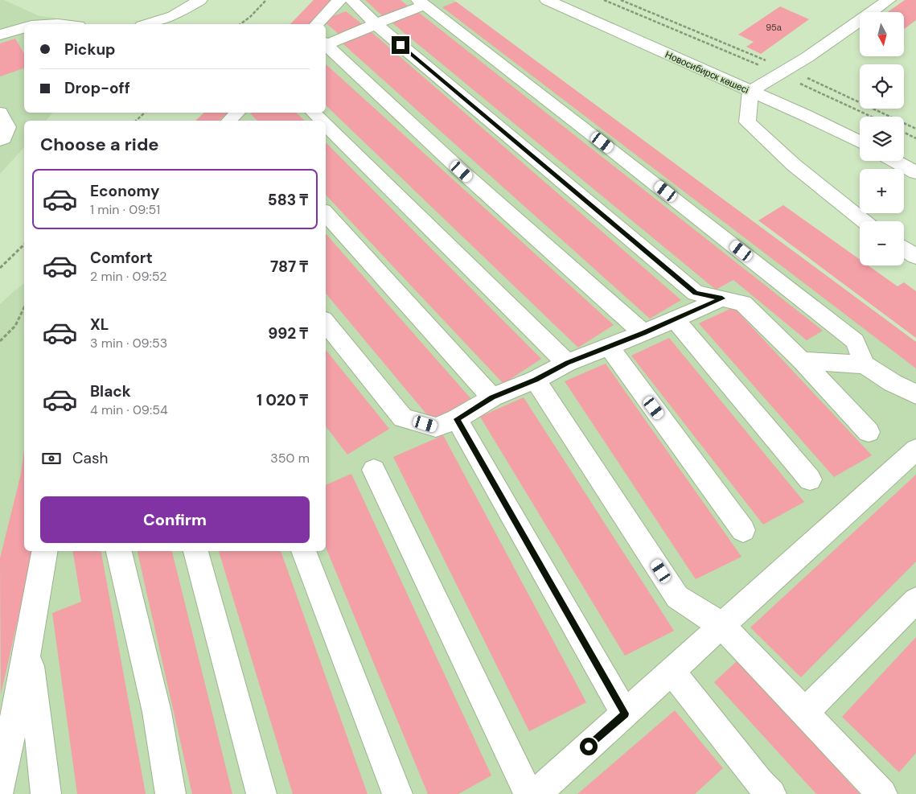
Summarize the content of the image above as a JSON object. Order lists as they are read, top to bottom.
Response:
{
  "streets": {
    "main road": ["Новосибирск көшесі"]
  },
  "house_numbers": ["95а"],
  "north": "bottom",
  "page": {
    "map_buttons": ["+", "−"],
    "banner": ["Pickup", "Drop-off"],
    "heading": "Choose a ride",
    "list": [
      {
        "name": "Economy",
        "note": "1 min · 09:51",
        "value": "583 ₸"
      },
      {
        "name": "Comfort",
        "note": "2 min · 09:52",
        "value": "787 ₸"
      },
      {
        "name": "XL",
        "note": "3 min · 09:53",
        "value": "992 ₸"
      },
      {
        "name": "Black",
        "note": "4 min · 09:54",
        "value": "1 020 ₸"
      }
    ],
    "pay": ["Cash", "350 m"],
    "buttons": "Confirm"
  }
}
